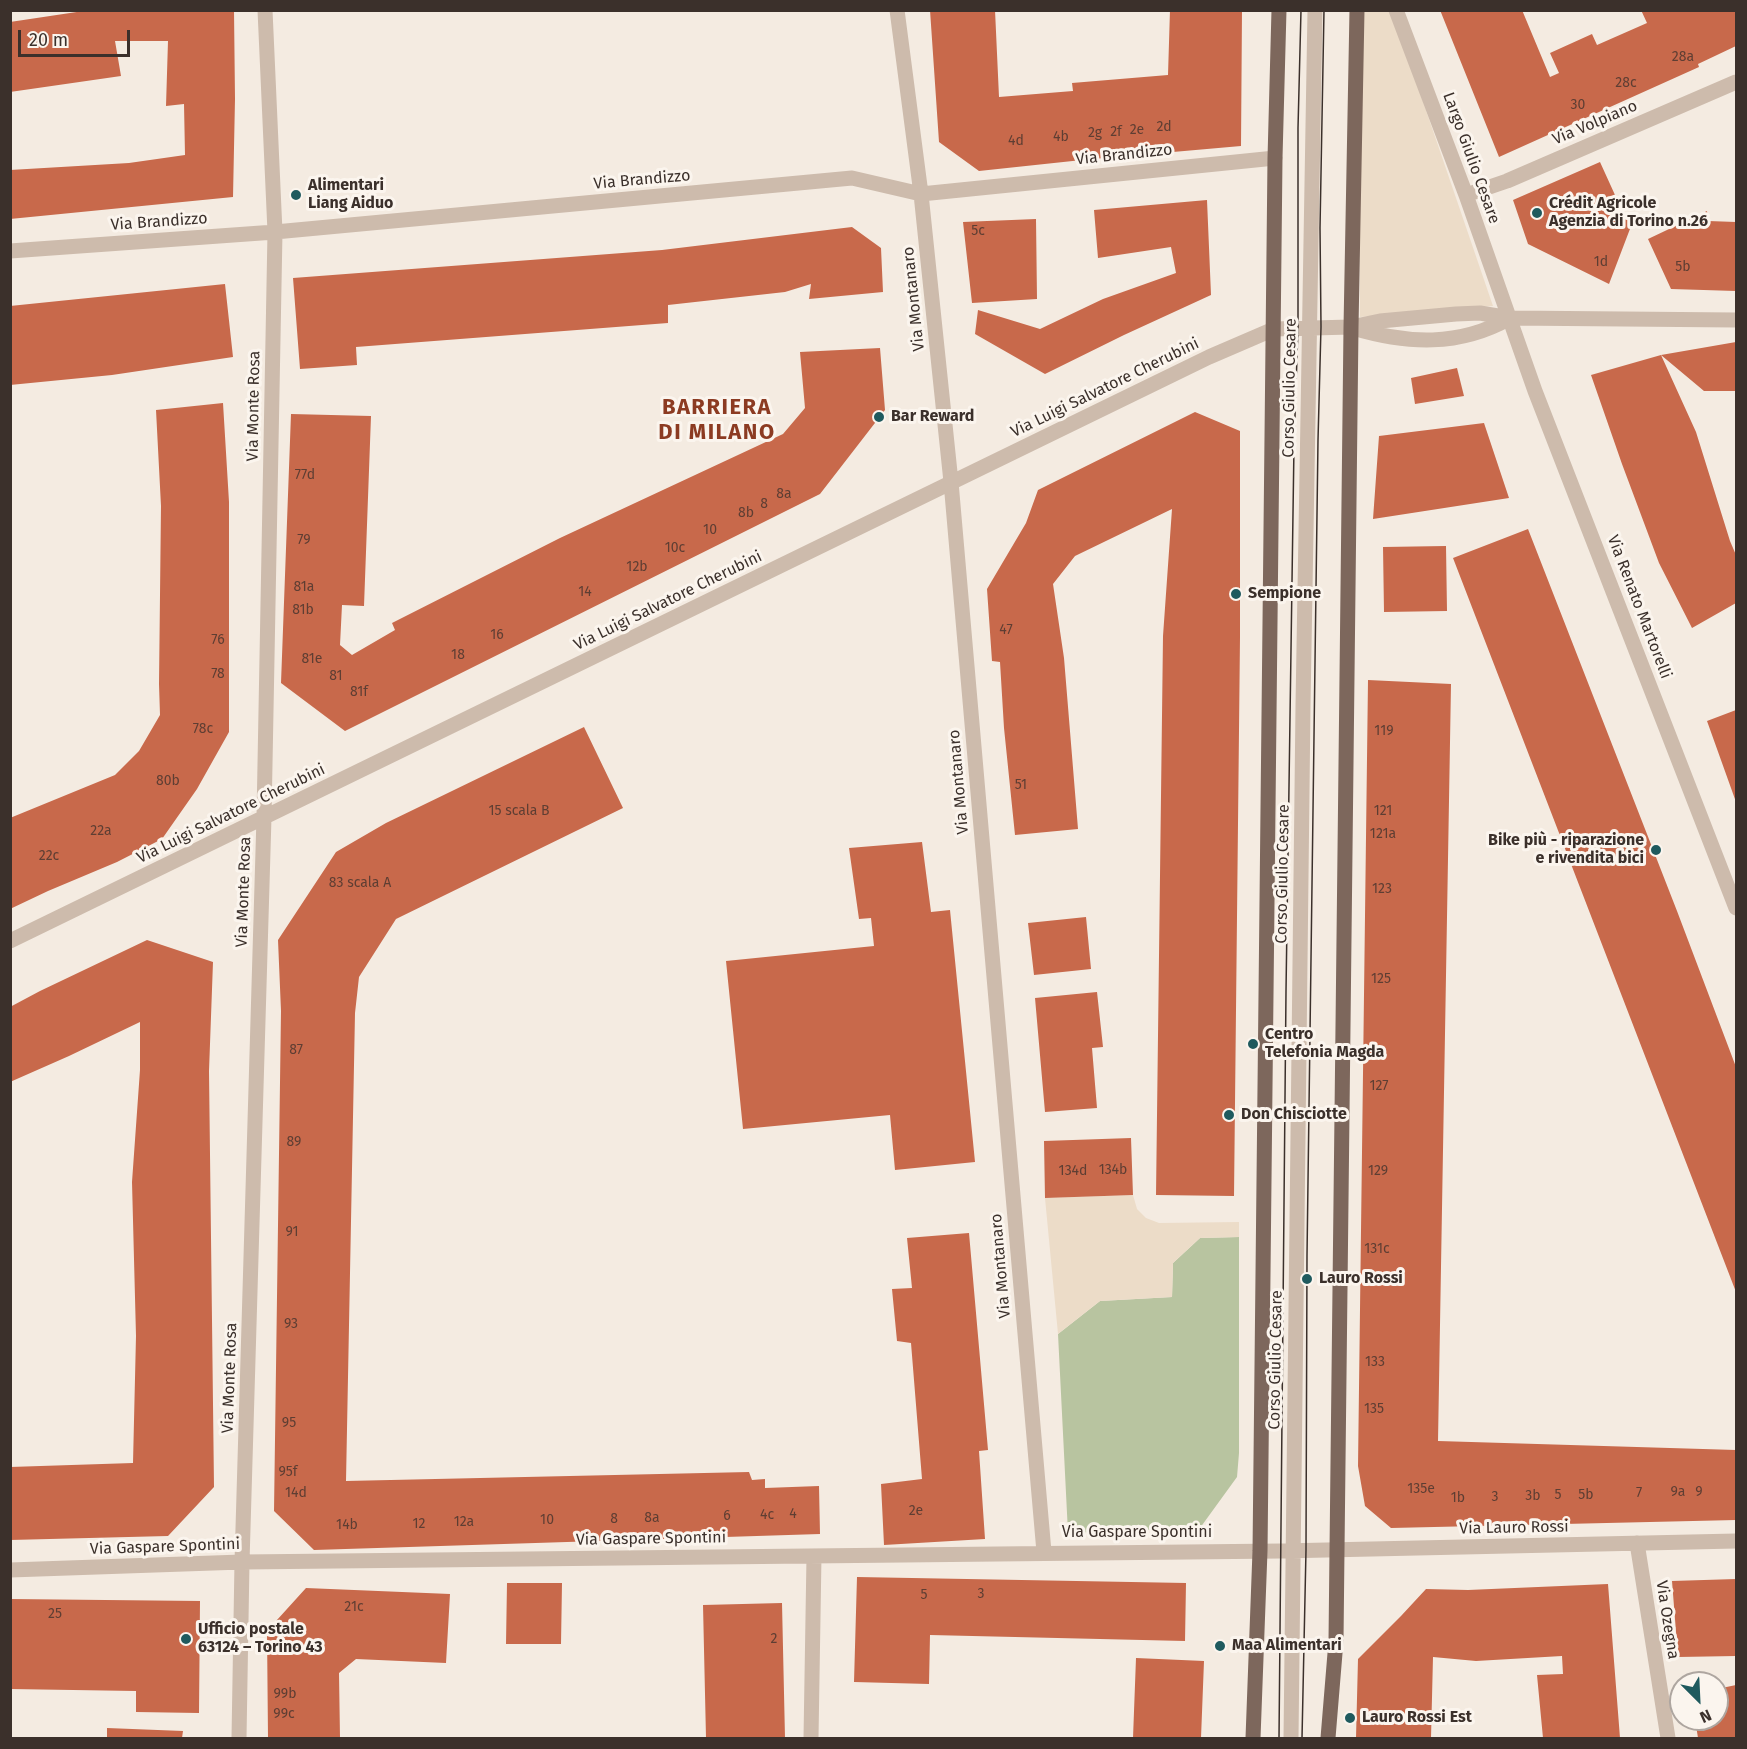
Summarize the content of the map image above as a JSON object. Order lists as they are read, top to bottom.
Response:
{
  "streets": {
    "main road": ["Corso Giulio Cesare"],
    "street": [
      "Via Volpiano",
      "Via Brandizzo",
      "Largo Giulio Cesare",
      "Via Montanaro",
      "Via Luigi Salvatore Cherubini",
      "Via Monte Rosa",
      "Via Renato Martorelli",
      "Via Lauro Rossi",
      "Via Gaspare Spontini",
      "Via Ozegna"
    ]
  },
  "crossings": [
    ["Via Volpiano", "Largo Giulio Cesare"],
    ["Via Brandizzo", "Via Montanaro"],
    ["Via Brandizzo", "Via Monte Rosa"],
    ["Largo Giulio Cesare", "Via Renato Martorelli"],
    ["Via Montanaro", "Via Luigi Salvatore Cherubini"],
    ["Via Montanaro", "Via Gaspare Spontini"],
    ["Via Luigi Salvatore Cherubini", "Corso Giulio Cesare"],
    ["Via Luigi Salvatore Cherubini", "Via Monte Rosa"],
    ["Corso Giulio Cesare", "Via Lauro Rossi"],
    ["Corso Giulio Cesare", "Via Gaspare Spontini"],
    ["Via Monte Rosa", "Via Gaspare Spontini"],
    ["Via Lauro Rossi", "Via Gaspare Spontini"],
    ["Via Lauro Rossi", "Via Ozegna"]
  ],
  "districts": ["BARRIERA DI MILANO"],
  "places": [
    "Alimentari Liang Aiduo",
    "Crédit Agricole Agenzia di Torino n.26",
    "Bar Reward",
    "Sempione",
    "Bike più - riparazione e rivendita bici",
    "Centro Telefonia Magda",
    "Don Chisciotte",
    "Lauro Rossi",
    "Ufficio postale 63124 – Torino 43",
    "Maa Alimentari",
    "Lauro Rossi Est"
  ],
  "house_numbers": [
    "28a",
    "28c",
    "30",
    "2d",
    "2e",
    "2f",
    "2g",
    "4b",
    "4d",
    "5c",
    "1d",
    "5b",
    "77d",
    "8a",
    "8",
    "8b",
    "10",
    "79",
    "10c",
    "12b",
    "81a",
    "14",
    "81b",
    "47",
    "16",
    "76",
    "18",
    "81e",
    "78",
    "81",
    "81f",
    "78c",
    "119",
    "80b",
    "51",
    "15 scala B",
    "121",
    "22a",
    "121a",
    "22c",
    "83 scala A",
    "123",
    "125",
    "87",
    "127",
    "89",
    "134b",
    "134d",
    "129",
    "91",
    "131c",
    "93",
    "133",
    "135",
    "95",
    "95f",
    "135e",
    "9a",
    "9",
    "14d",
    "7",
    "5",
    "5b",
    "3b",
    "3",
    "1b",
    "2e",
    "4",
    "4c",
    "6",
    "8a",
    "8",
    "10",
    "12a",
    "12",
    "14b",
    "3",
    "5",
    "21c",
    "25",
    "2",
    "99b",
    "99c"
  ],
  "scale_bar": "20 m",
  "north": "bottom right"
}
